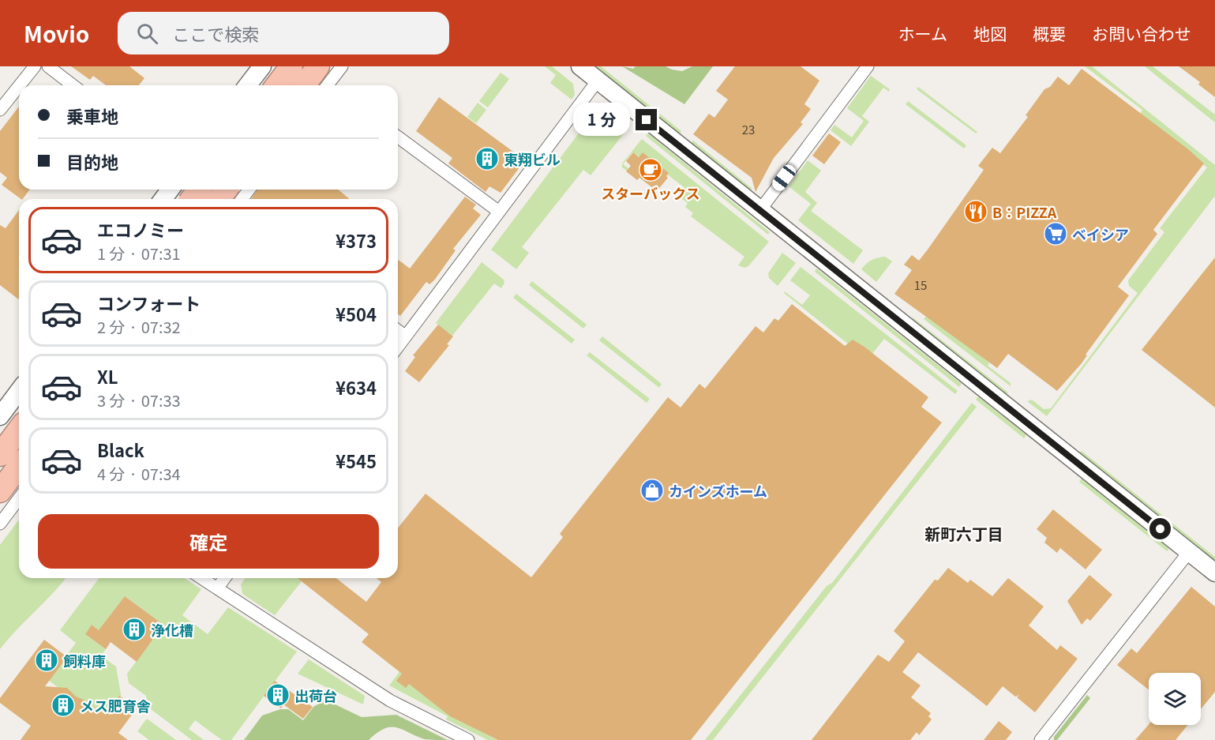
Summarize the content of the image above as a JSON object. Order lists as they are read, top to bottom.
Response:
{
  "districts": ["新町六丁目"],
  "places": {
    "building": [
      "東翔ビル",
      "浄化槽",
      "飼料庫",
      "出荷台",
      "メス肥育舎"
    ],
    "cafe": ["スターバックス"],
    "restaurant": ["B：PIZZA"],
    "supermarket": ["ベイシア"],
    "shop": ["カインズホーム"]
  },
  "house_numbers": ["23", "15"],
  "page": {
    "header": "Movio",
    "search": "ここで検索",
    "nav": [
      "ホーム",
      "地図",
      "概要",
      "お問い合わせ"
    ],
    "banner": ["乗車地", "目的地"],
    "bubble": "1 分",
    "list": [
      {
        "name": "エコノミー",
        "note": "1 分 · 07:31",
        "value": "¥373"
      },
      {
        "name": "コンフォート",
        "note": "2 分 · 07:32",
        "value": "¥504"
      },
      {
        "name": "XL",
        "note": "3 分 · 07:33",
        "value": "¥634"
      },
      {
        "name": "Black",
        "note": "4 分 · 07:34",
        "value": "¥545"
      }
    ],
    "buttons": "確定"
  }
}
